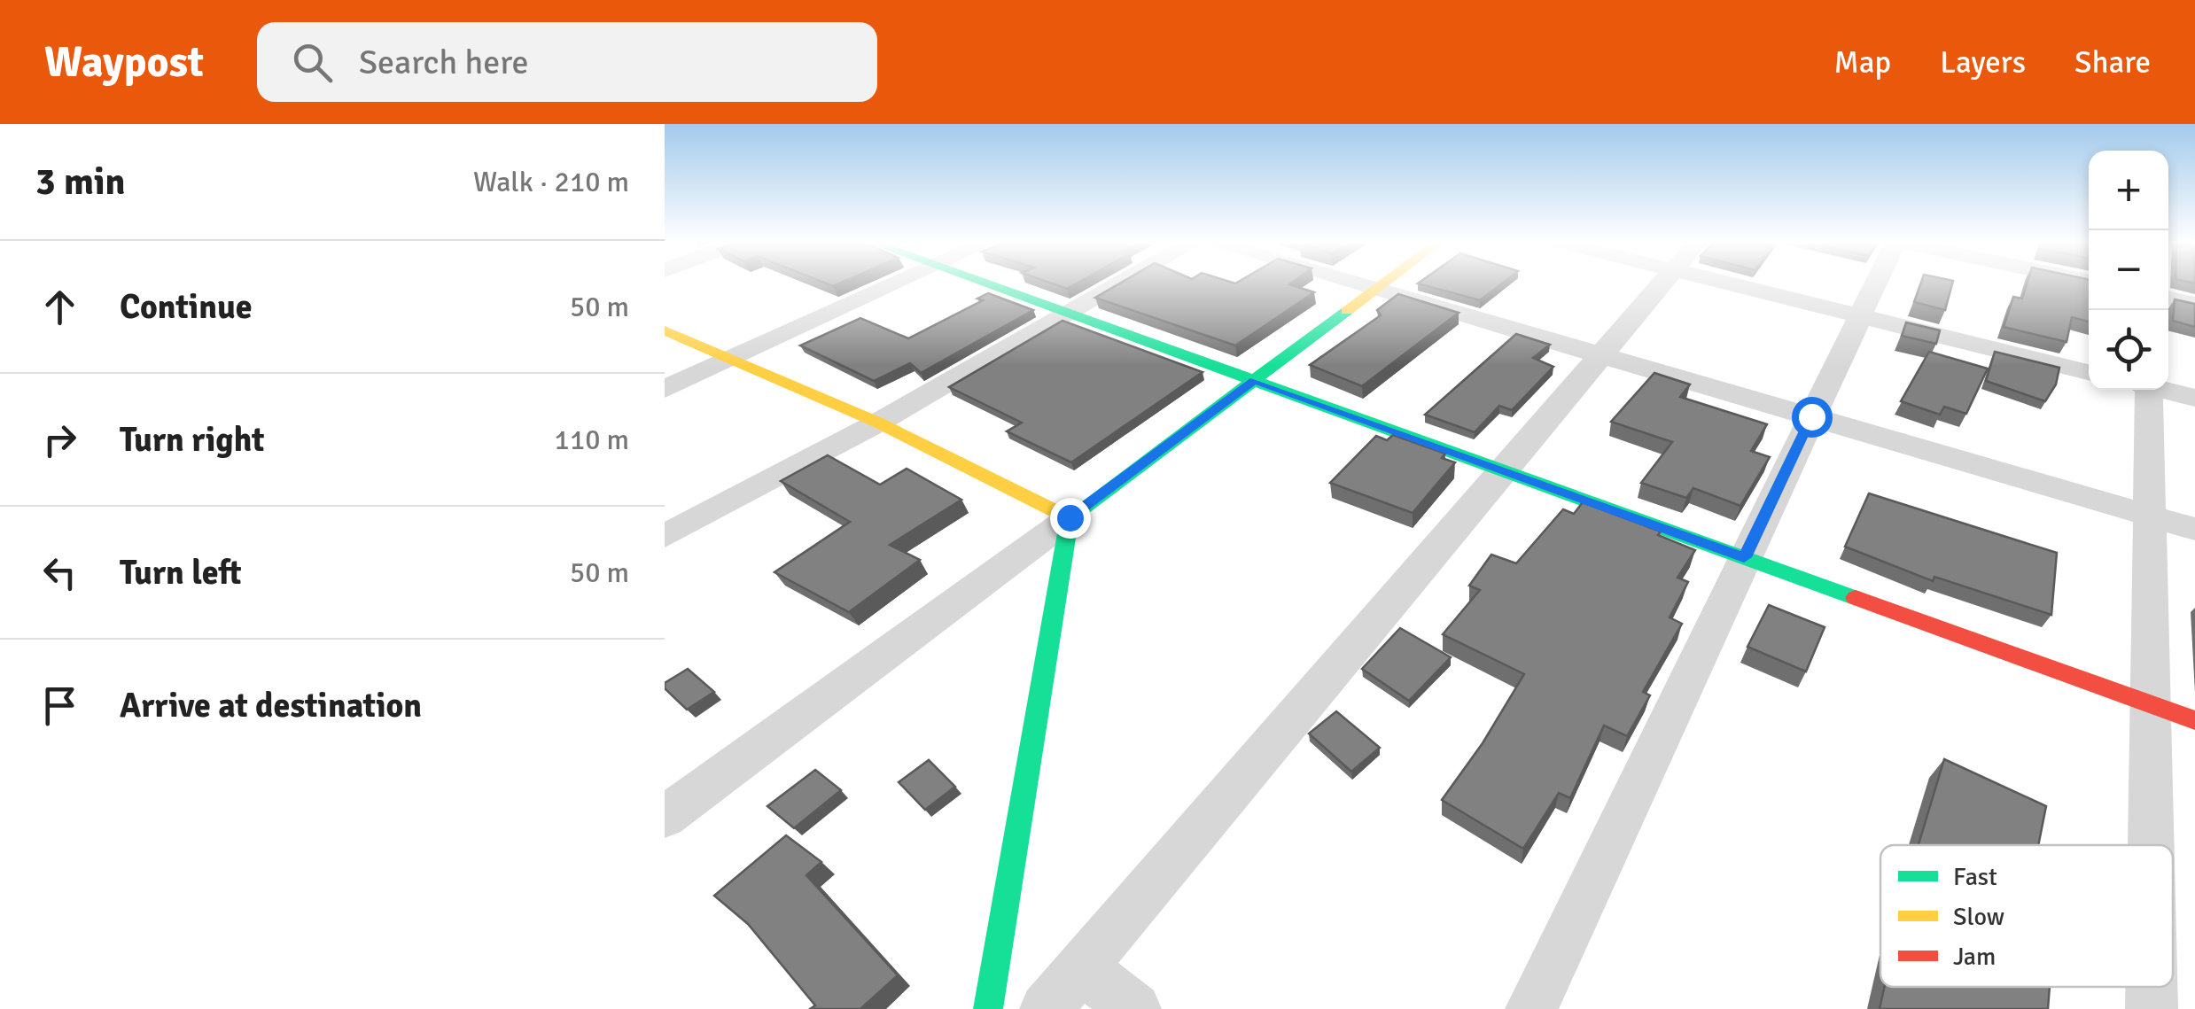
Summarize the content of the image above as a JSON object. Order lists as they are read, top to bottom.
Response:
{
  "legend": ["Fast", "Slow", "Jam"],
  "page": {
    "header": "Waypost",
    "search": "Search here",
    "nav": ["Map", "Layers", "Share"],
    "heading": ["3 min", "Walk · 210 m"],
    "map_buttons": ["+", "−"],
    "list": [
      ["Continue", "50 m"],
      ["Turn right", "110 m"],
      ["Turn left", "50 m"],
      "Arrive at destination"
    ]
  }
}
